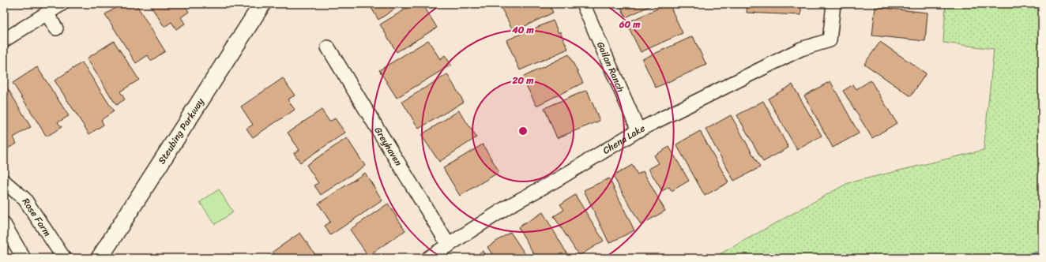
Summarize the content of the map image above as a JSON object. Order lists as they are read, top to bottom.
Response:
{
  "streets": {
    "street": [
      "Gailan Ranch",
      "Steubing Parkway",
      "Chena Lake",
      "Greyhaven",
      "Rose Farm"
    ]
  },
  "crossings": [
    ["Gailan Ranch", "Chena Lake"],
    ["Chena Lake", "Greyhaven"]
  ],
  "rings": ["60 m", "40 m", "20 m"]
}
